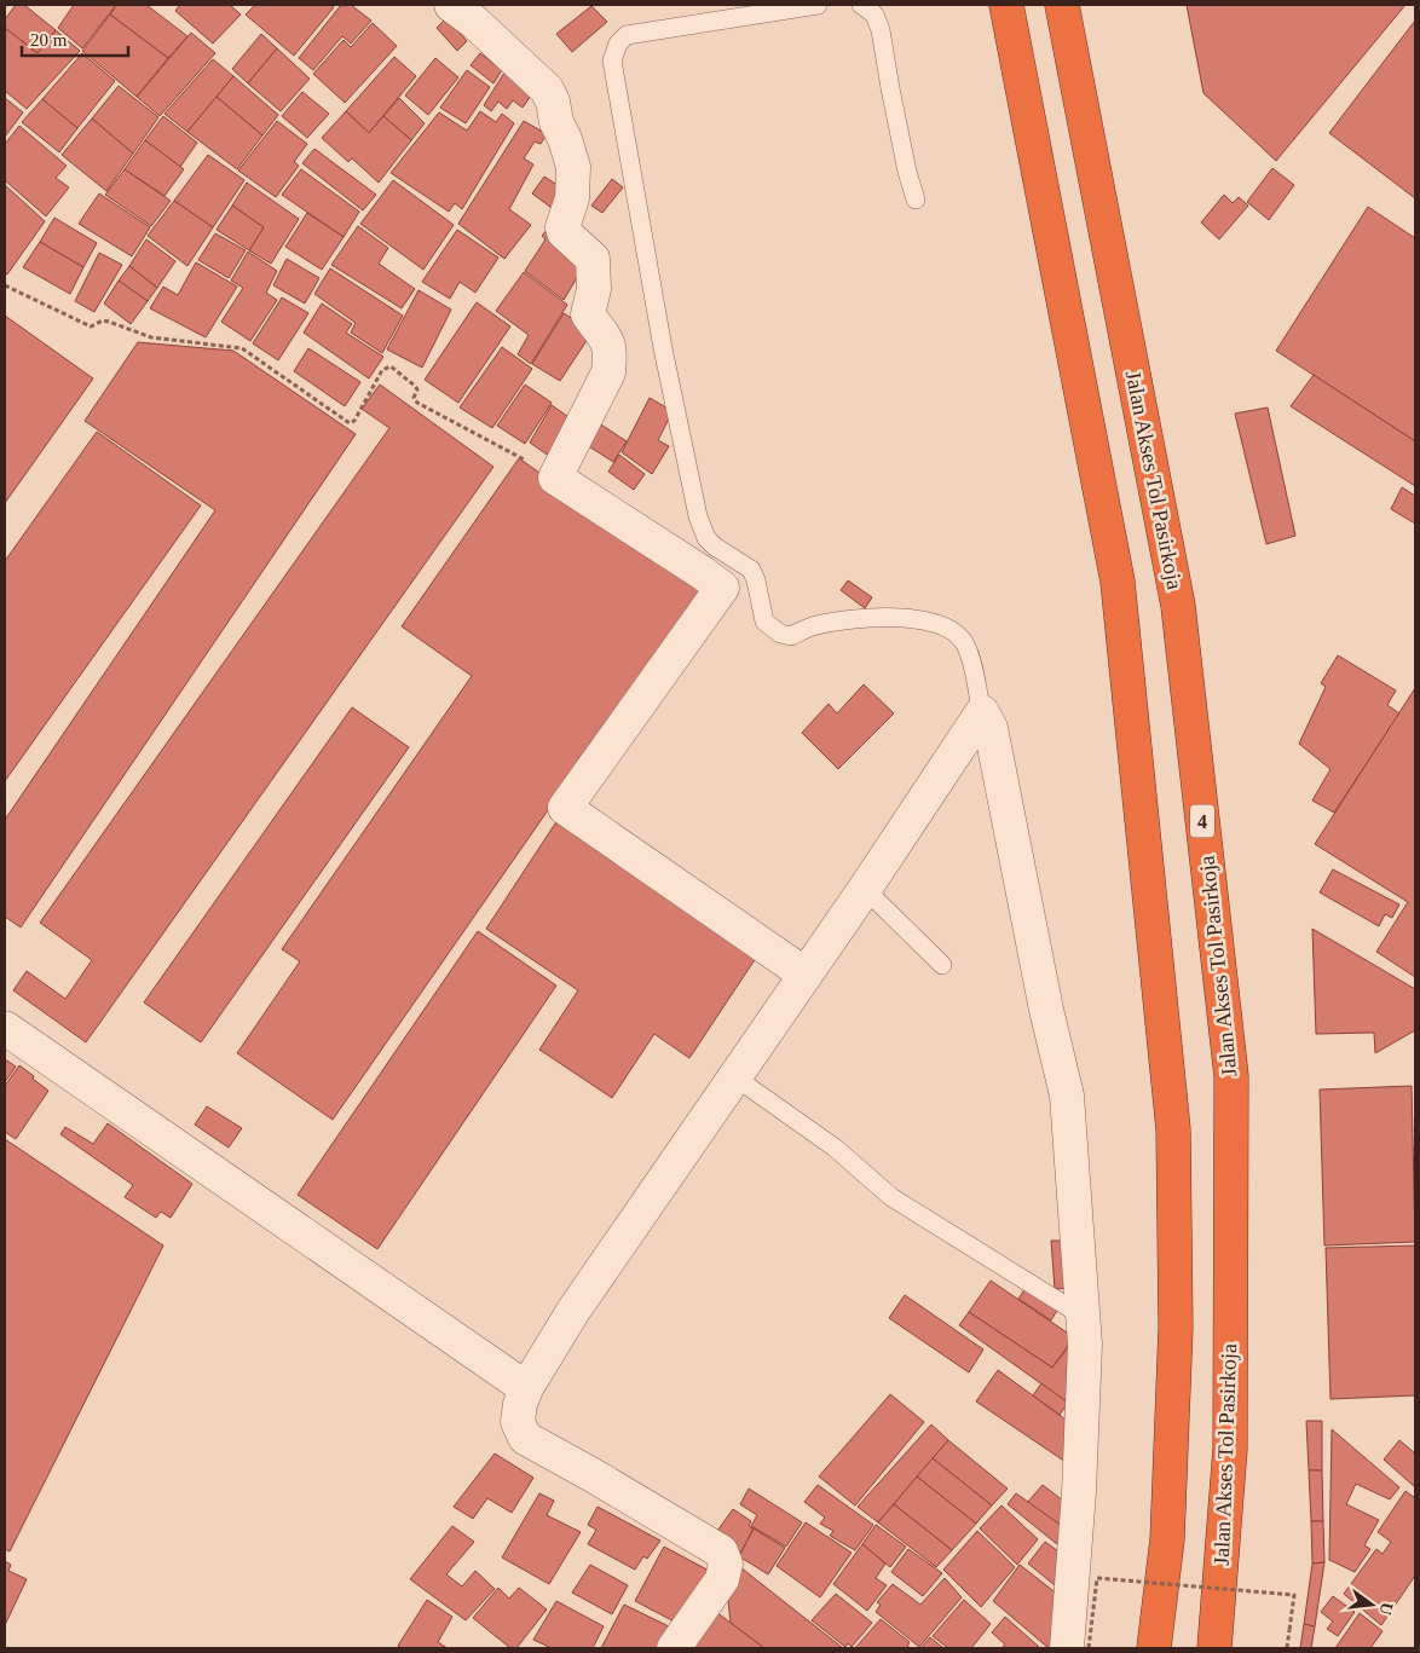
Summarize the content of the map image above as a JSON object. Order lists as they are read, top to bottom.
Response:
{
  "streets": {
    "highway": ["Jalan Akses Tol Pasirkoja", "4"]
  },
  "scale_bar": "20 m",
  "north": "right"
}
